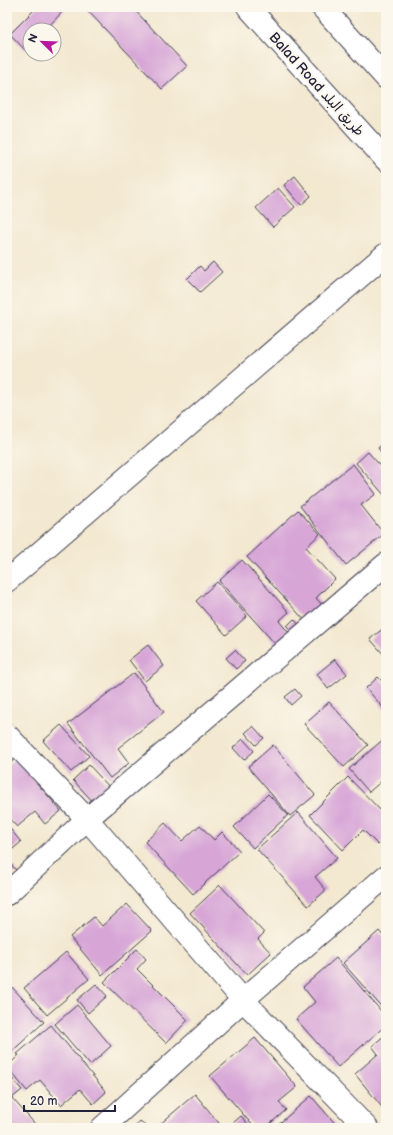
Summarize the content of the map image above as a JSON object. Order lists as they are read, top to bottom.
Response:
{
  "streets": {
    "main road": ["Balad Road طريق البلد"]
  },
  "scale_bar": "20 m",
  "north": "top left"
}
